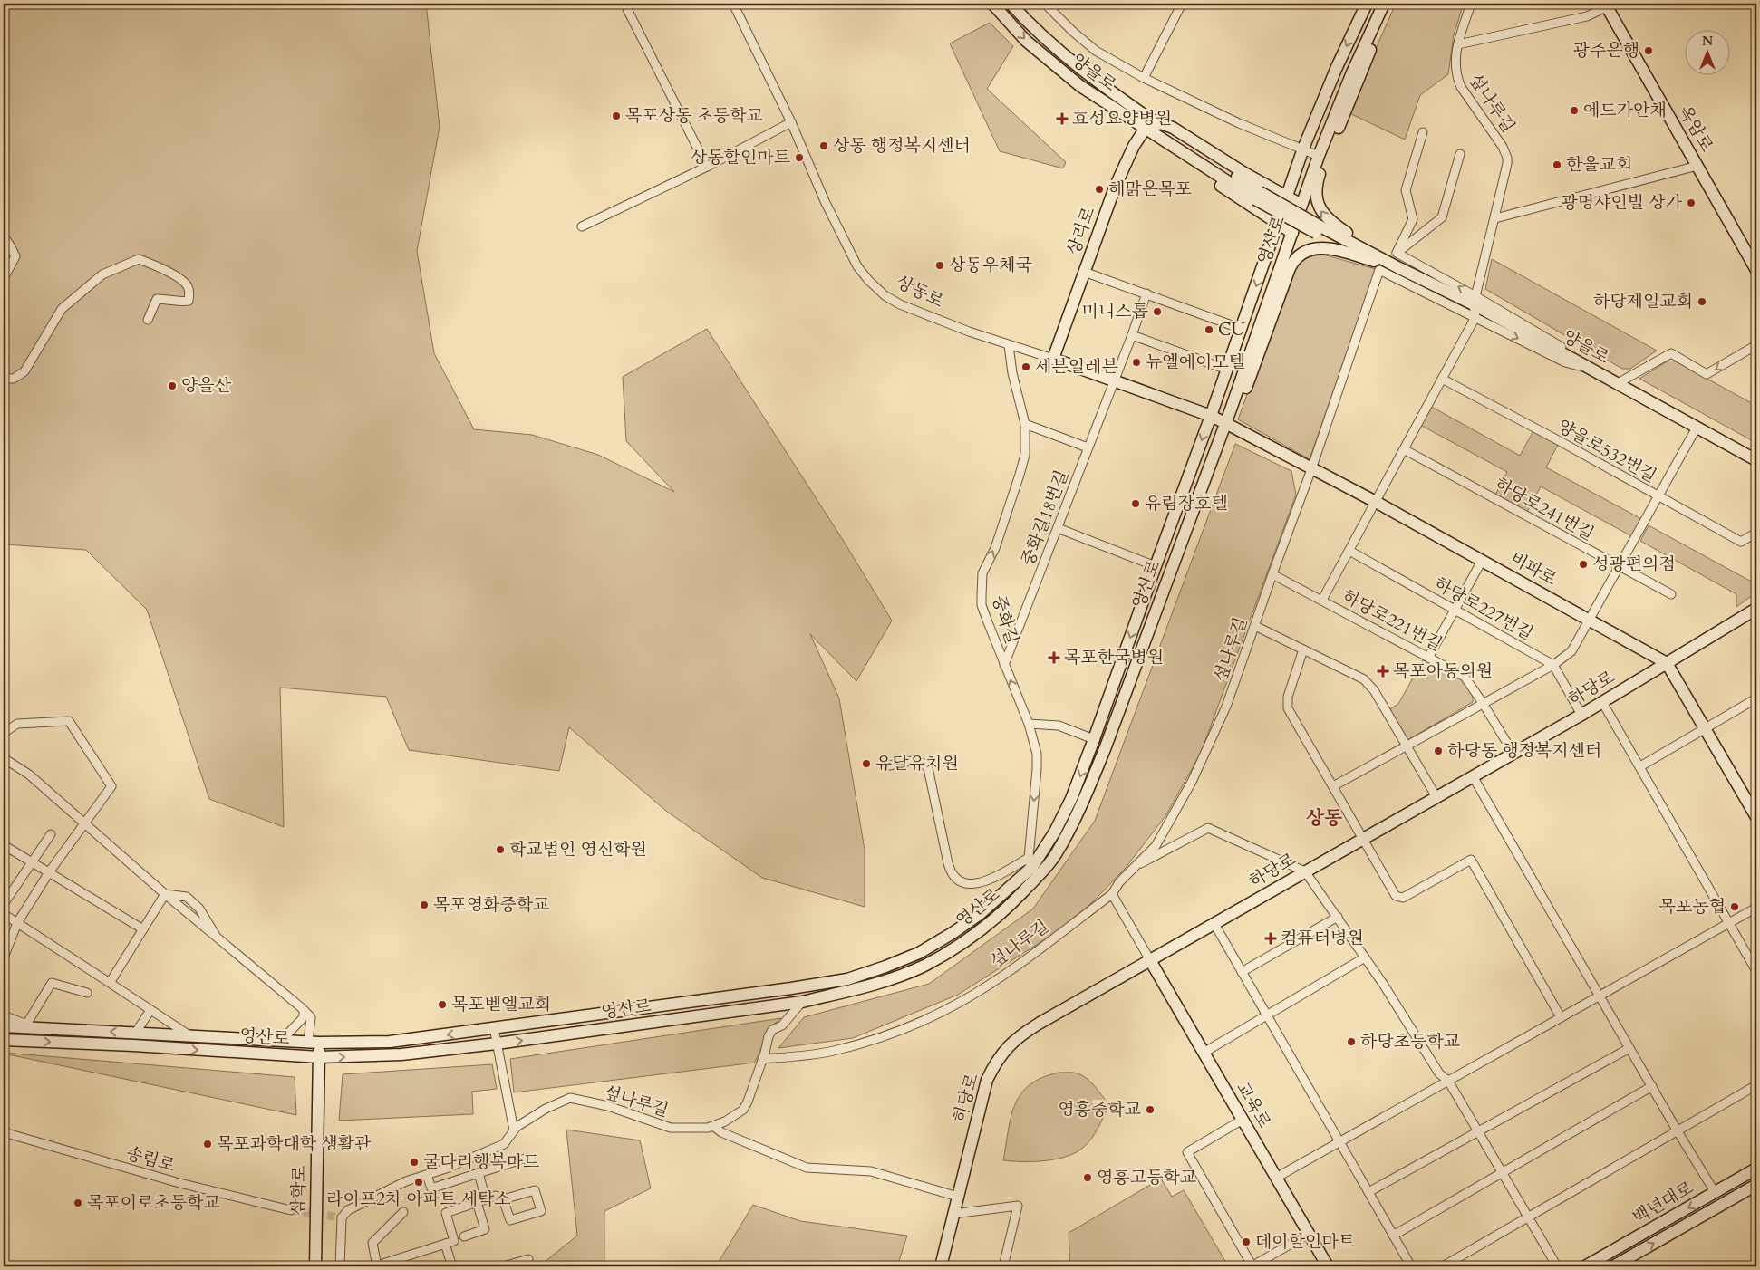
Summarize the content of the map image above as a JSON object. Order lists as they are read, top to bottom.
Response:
{
  "streets": {
    "street": [
      "양을로",
      "섶나루길",
      "옥암로",
      "상리로",
      "영산로",
      "상동로",
      "양을로532번길",
      "하당로241번길",
      "중화길18번길",
      "비파로",
      "하당로227번길",
      "중화길",
      "하당로221번길",
      "하당로",
      "교육로",
      "송림로",
      "삼학로",
      "백년대로"
    ]
  },
  "crossings": [
    ["양을로", "섶나루길"],
    ["양을로", "상리로"],
    ["섶나루길", "비파로"],
    ["섶나루길", "하당로221번길"],
    ["상리로", "상동로"],
    ["영산로", "상동로"],
    ["영산로", "비파로"],
    ["영산로", "중화길"],
    ["영산로", "삼학로"],
    ["상동로", "중화길18번길"],
    ["상동로", "비파로"],
    ["상동로", "중화길"],
    ["중화길18번길", "중화길"],
    ["비파로", "하당로"],
    ["하당로221번길", "하당로"],
    ["하당로", "교육로"]
  ],
  "districts": ["상동"],
  "places": {
    "other": [
      "광주은행",
      "에드가안채",
      "목포상동 초등학교",
      "상동 행정복지센터",
      "상동할인마트",
      "한울교회",
      "해맑은목포",
      "광명샤인빌 상가",
      "상동우체국",
      "하당제일교회",
      "미니스톱",
      "CU",
      "뉴엘에이모텔",
      "세븐일레븐",
      "양을산",
      "유림장호텔",
      "성광편의점",
      "하당동 행정복지센터",
      "유달유치원",
      "학교법인 영신학원",
      "목포영화중학교",
      "목포농협",
      "목포벧엘교회",
      "하당초등학교",
      "영흥중학교",
      "목포과학대학 생활관",
      "굴다리행복마트",
      "영흥고등학교",
      "라이프2차 아파트 세탁소",
      "목포이로초등학교",
      "데이할인마트"
    ],
    "health": [
      "효성요양병원",
      "목포한국병원",
      "목포아동의원",
      "컴퓨터병원"
    ]
  },
  "north": "top"
}
